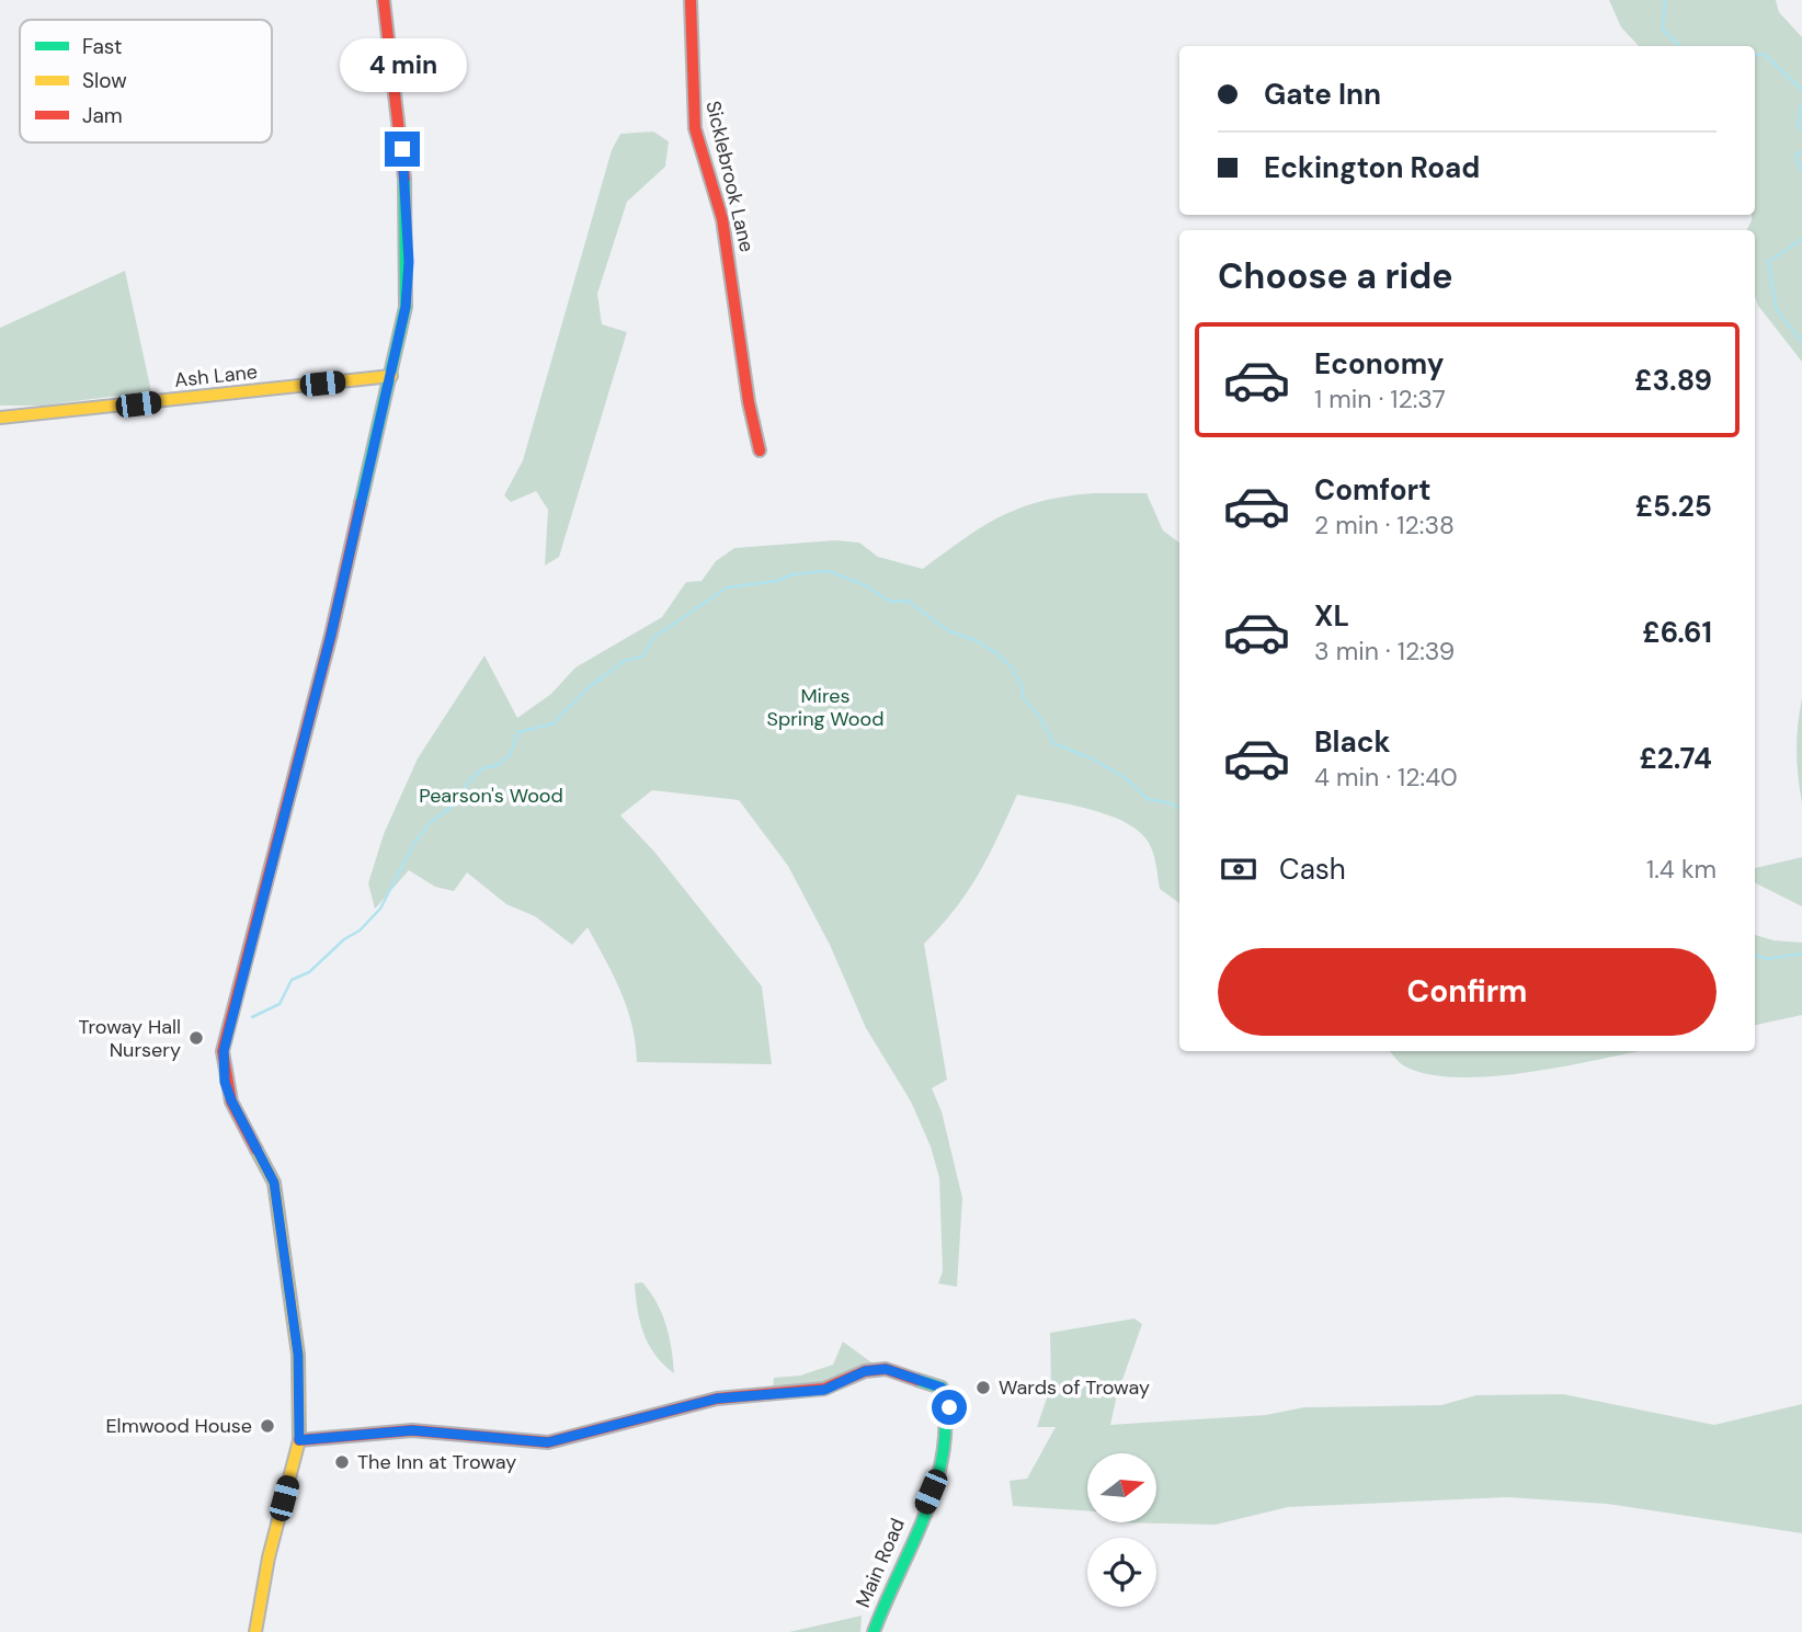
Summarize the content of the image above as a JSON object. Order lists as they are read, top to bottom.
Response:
{
  "streets": {
    "street": ["Sicklebrook Lane", "Ash Lane", "Main Road"]
  },
  "parks": ["Mires Spring Wood", "Pearson's Wood"],
  "places": [
    "Troway Hall Nursery",
    "Wards of Troway",
    "Elmwood House",
    "The Inn at Troway"
  ],
  "legend": ["Fast", "Slow", "Jam"],
  "north": "right",
  "page": {
    "bubble": "4 min",
    "banner": ["Gate Inn", "Eckington Road"],
    "heading": "Choose a ride",
    "list": [
      {
        "name": "Economy",
        "note": "1 min · 12:37",
        "value": "£3.89"
      },
      {
        "name": "Comfort",
        "note": "2 min · 12:38",
        "value": "£5.25"
      },
      {
        "name": "XL",
        "note": "3 min · 12:39",
        "value": "£6.61"
      },
      {
        "name": "Black",
        "note": "4 min · 12:40",
        "value": "£2.74"
      }
    ],
    "pay": ["Cash", "1.4 km"],
    "buttons": "Confirm"
  }
}
